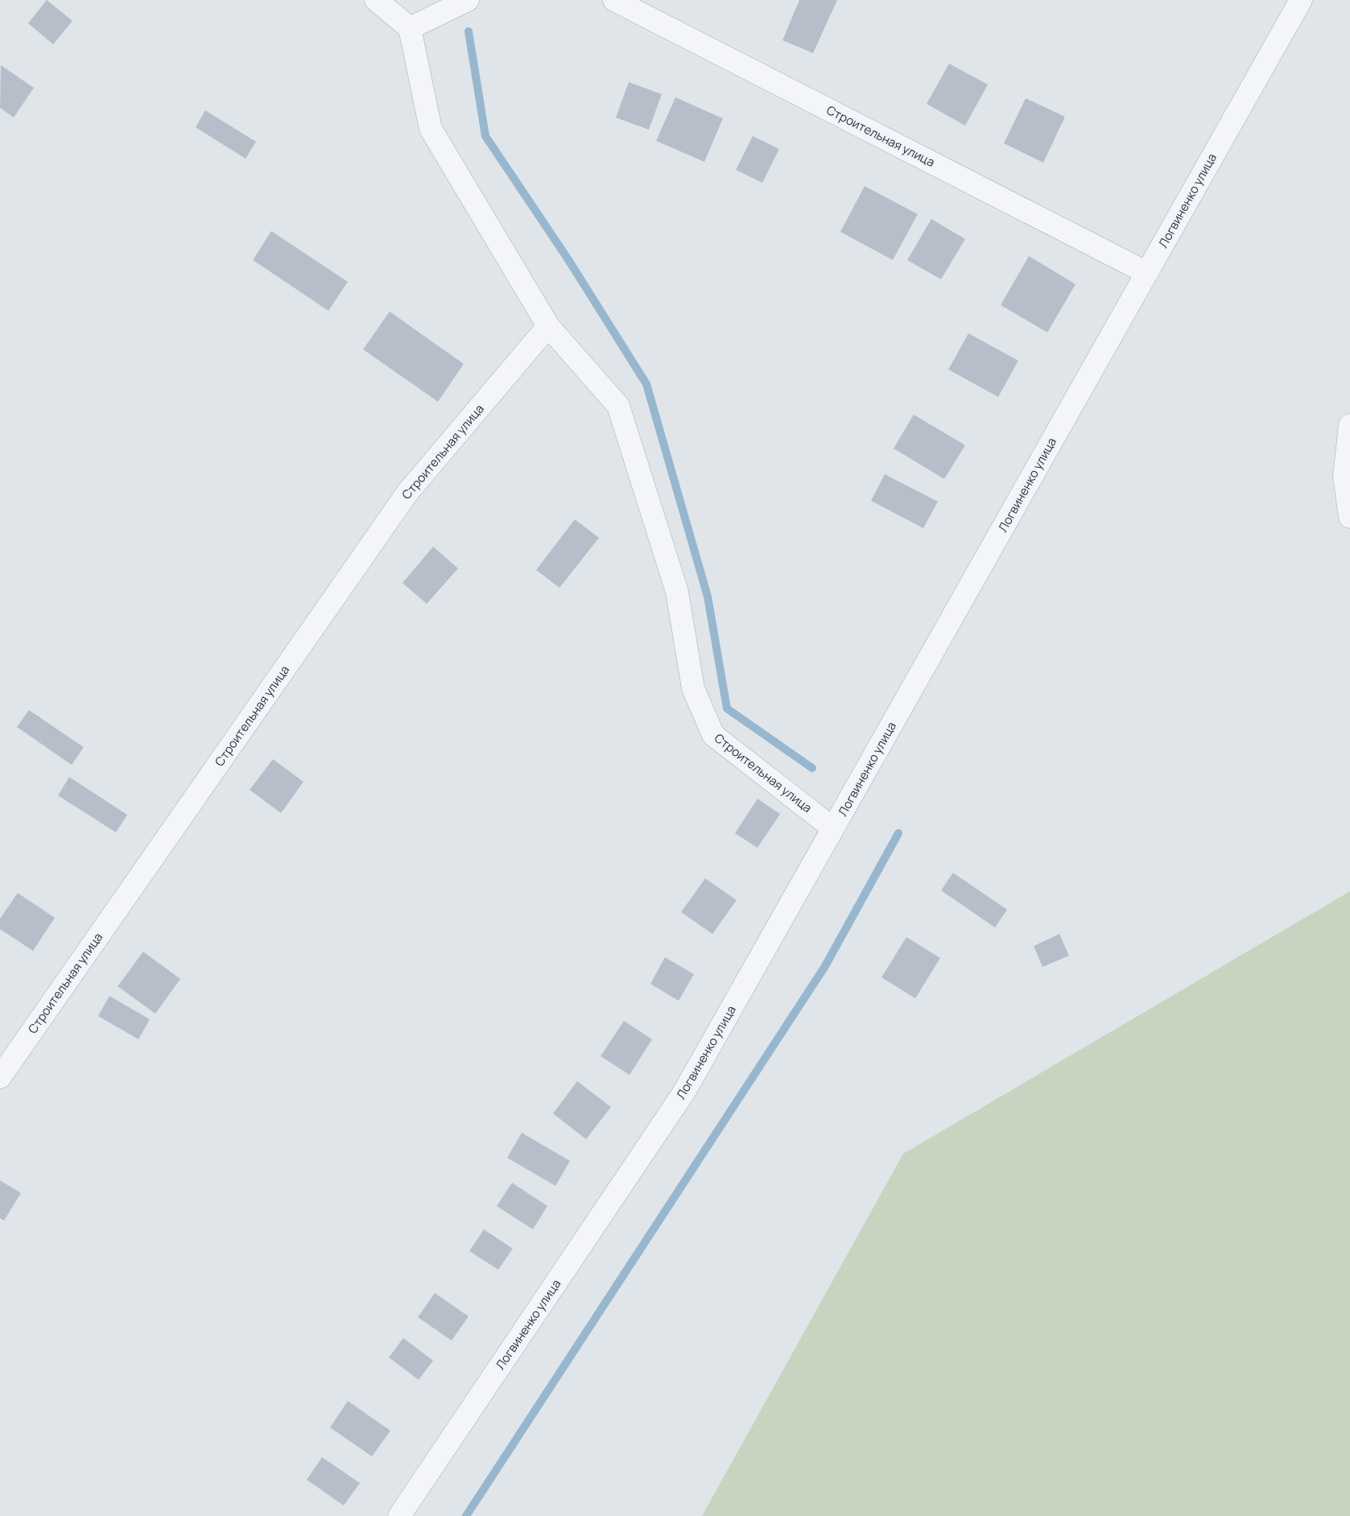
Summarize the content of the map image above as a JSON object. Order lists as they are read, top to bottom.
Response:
{
  "streets": {
    "street": ["Строительная улица", "Логвиненко улица"]
  },
  "crossings": [
    ["Строительная улица", "Логвиненко улица"]
  ]
}
